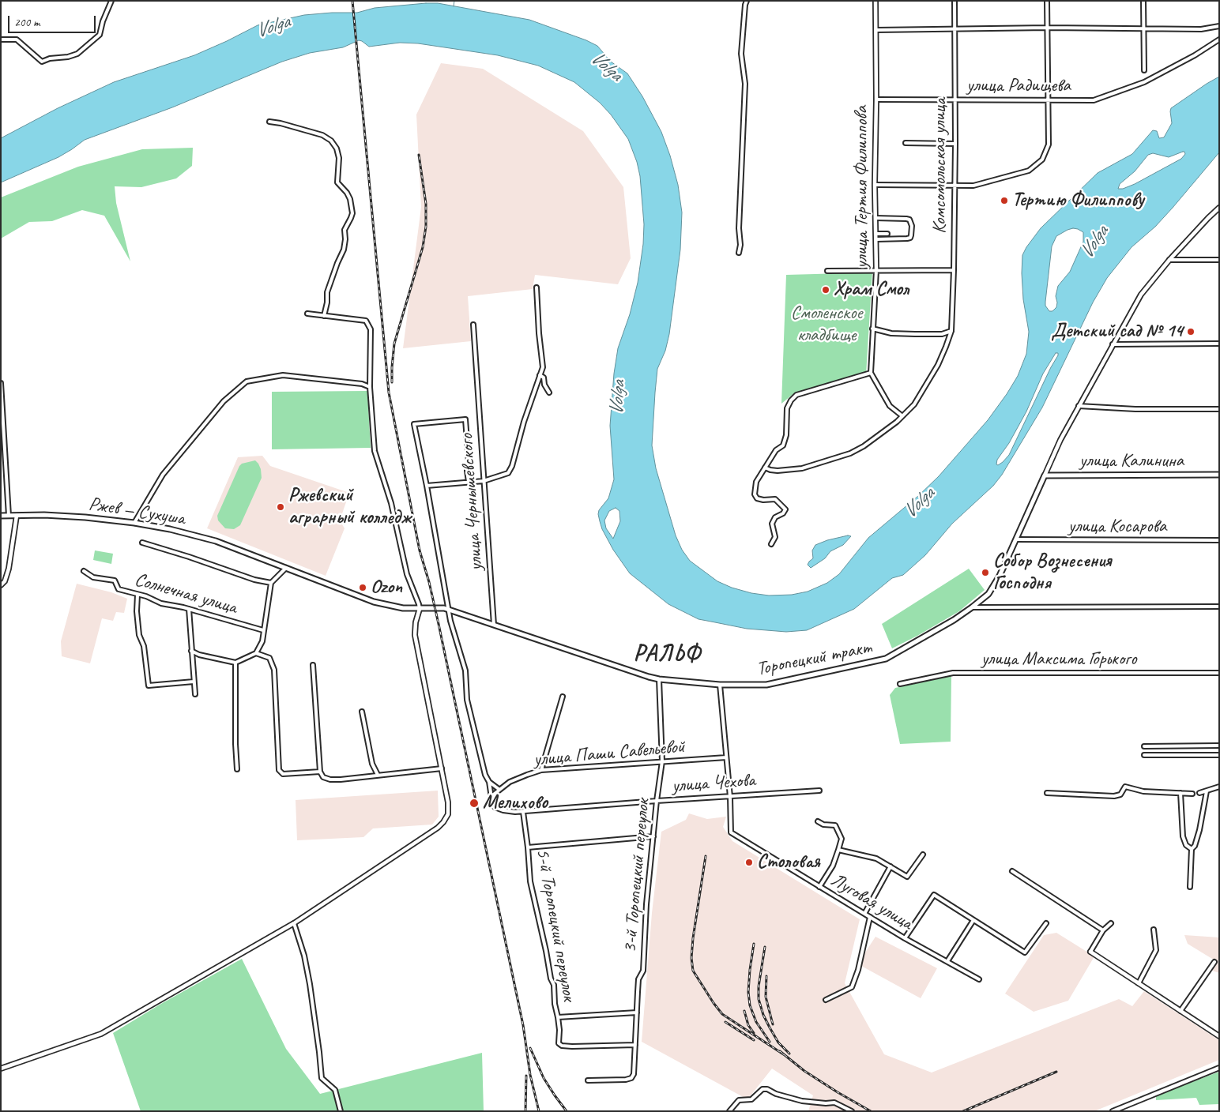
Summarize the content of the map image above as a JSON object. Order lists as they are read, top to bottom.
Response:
{
  "streets": {
    "main road": ["улица Калинина", "Ржев — Сухуша", "Торопецкий тракт"],
    "street": [
      "улица Радищева",
      "Комсомольская улица",
      "улица Тертия Филиппова",
      "улица Чернышевского",
      "улица Косарова",
      "Солнечная улица",
      "улица Максима Горького",
      "улица Паши Савельевой",
      "улица Чехова",
      "3-й Торопецкий переулок",
      "Луговая улица",
      "5-й Торопецкий переулок"
    ]
  },
  "crossings": [
    ["улица Радищева", "Комсомольская улица"],
    ["улица Радищева", "улица Тертия Филиппова"],
    ["улица Калинина", "Торопецкий тракт"],
    ["улица Чернышевского", "Торопецкий тракт"],
    ["улица Косарова", "Торопецкий тракт"],
    ["Торопецкий тракт", "3-й Торопецкий переулок"],
    ["улица Паши Савельевой", "улица Чехова"],
    ["улица Паши Савельевой", "3-й Торопецкий переулок"],
    ["улица Чехова", "3-й Торопецкий переулок"],
    ["улица Чехова", "Луговая улица"],
    ["улица Чехова", "5-й Торопецкий переулок"],
    ["3-й Торопецкий переулок", "5-й Торопецкий переулок"]
  ],
  "districts": ["РАЛЬФ"],
  "water": ["Volga"],
  "parks": ["Смоленское кладбище"],
  "places": [
    "Тертию Филиппову",
    "Храм Смол",
    "Детский сад № 14",
    "Ржевский аграрный колледж",
    "Собор Вознесения Господня",
    "Ozon",
    "Мелихово",
    "Столовая"
  ],
  "scale_bar": "200 m"
}
